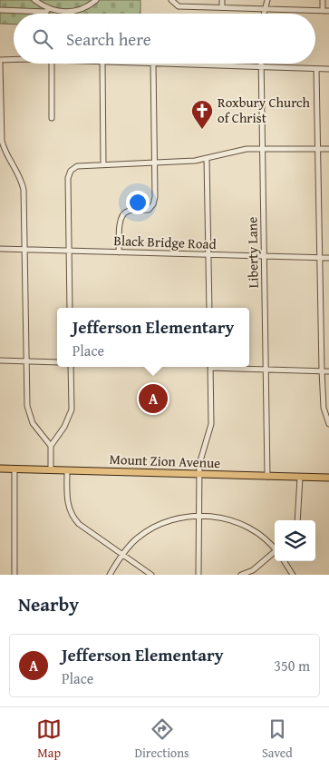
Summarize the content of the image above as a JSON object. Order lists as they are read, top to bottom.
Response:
{
  "streets": {
    "main road": ["Mount Zion Avenue"],
    "street": ["Black Bridge Road", "Liberty Lane"]
  },
  "crossings": [
    ["Black Bridge Road", "Liberty Lane"],
    ["Liberty Lane", "Mount Zion Avenue"]
  ],
  "places": {
    "church": ["Roxbury Church of Christ"]
  },
  "page": {
    "search": "Search here",
    "popup": ["Jefferson Elementary", "Place"],
    "pins": "A",
    "heading": "Nearby",
    "list": [
      {
        "mark": "A",
        "name": "Jefferson Elementary",
        "note": "Place",
        "value": "350 m"
      }
    ],
    "nav": ["Map", "Directions", "Saved"]
  }
}
